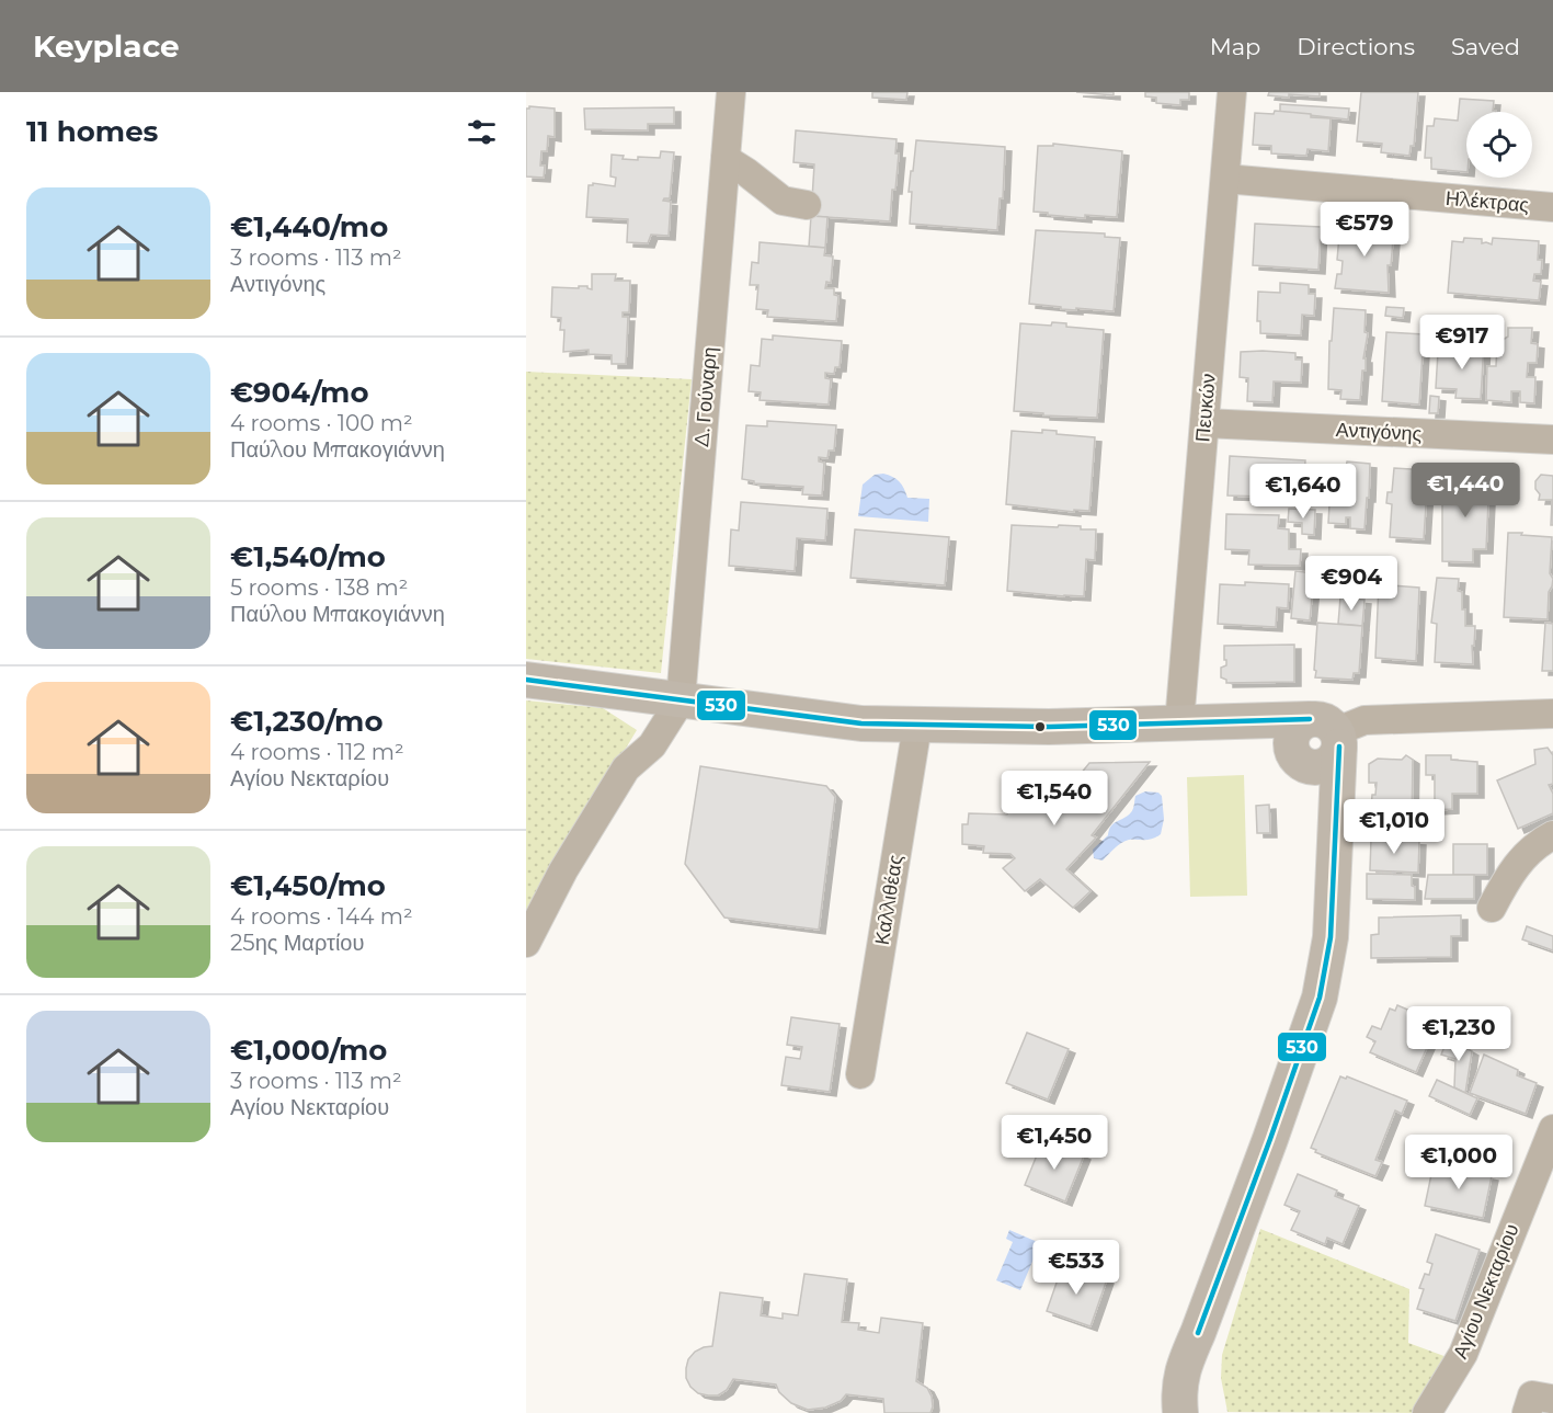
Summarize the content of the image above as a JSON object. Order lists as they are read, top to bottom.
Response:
{
  "streets": {
    "street": [
      "Ηλέκτρας",
      "Δ. Γούναρη",
      "Πευκών",
      "Αντιγόνης",
      "Καλλιθέας",
      "Αγίου Νεκταρίου"
    ]
  },
  "crossings": [
    ["Ηλέκτρας", "Πευκών"],
    ["Πευκών", "Αντιγόνης"]
  ],
  "lines": ["transit line 530"],
  "page": {
    "header": "Keyplace",
    "nav": ["Map", "Directions", "Saved"],
    "heading": "11 homes",
    "list": [
      {
        "name": "€1,440/mo",
        "note": "3 rooms · 113 m² · Αντιγόνης"
      },
      {
        "name": "€904/mo",
        "note": "4 rooms · 100 m² · Παύλου Μπακογιάννη"
      },
      {
        "name": "€1,540/mo",
        "note": "5 rooms · 138 m² · Παύλου Μπακογιάννη"
      },
      {
        "name": "€1,230/mo",
        "note": "4 rooms · 112 m² · Αγίου Νεκταρίου"
      },
      {
        "name": "€1,450/mo",
        "note": "4 rooms · 144 m² · 25ης Μαρτίου"
      },
      {
        "name": "€1,000/mo",
        "note": "3 rooms · 113 m² · Αγίου Νεκταρίου"
      }
    ],
    "price": [
      "€579",
      "€917",
      "€1,440",
      "€1,640",
      "€904",
      "€1,540",
      "€1,010",
      "€1,230",
      "€1,450",
      "€1,000",
      "€533"
    ]
  }
}
